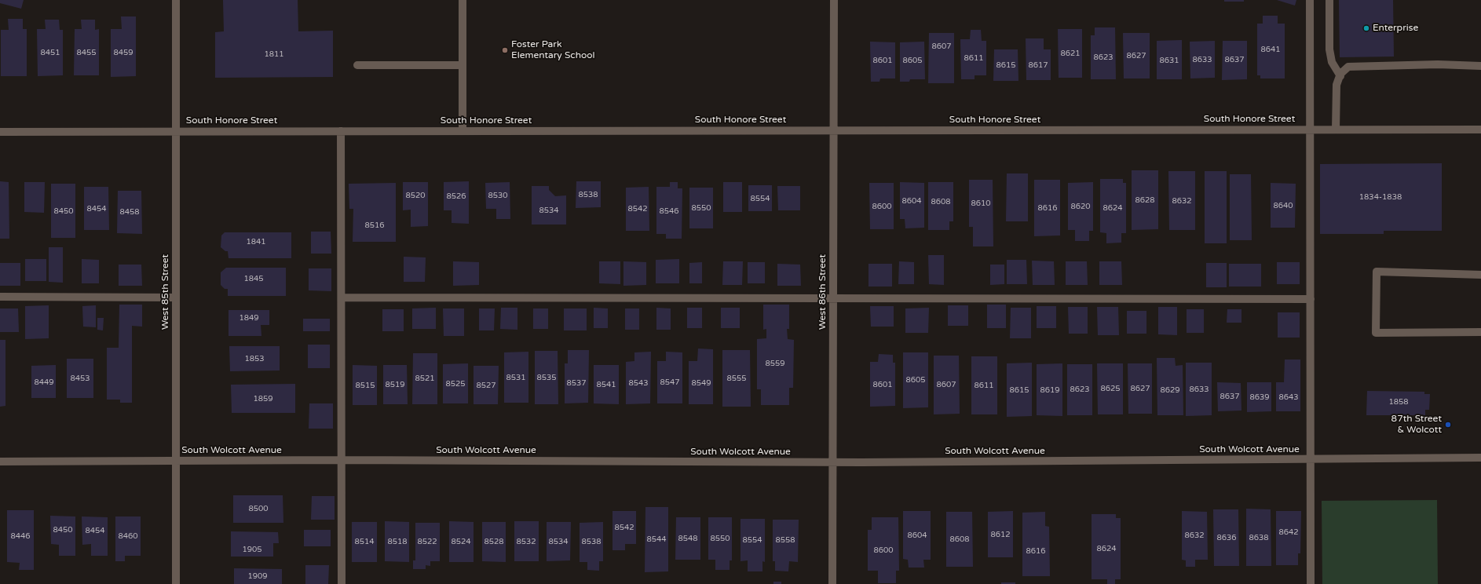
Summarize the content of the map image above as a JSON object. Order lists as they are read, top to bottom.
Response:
{
  "streets": {
    "street": [
      "South Honore Street",
      "West 85th Street",
      "West 86th Street",
      "South Wolcott Avenue"
    ]
  },
  "crossings": [
    ["South Honore Street", "West 85th Street"],
    ["South Honore Street", "West 86th Street"],
    ["West 85th Street", "South Wolcott Avenue"],
    ["West 86th Street", "South Wolcott Avenue"]
  ],
  "places": ["Enterprise", "Foster Park Elementary School", "87th Street & Wolcott"],
  "house_numbers": [
    "8607",
    "8641",
    "8451",
    "8455",
    "8459",
    "8621",
    "1811",
    "8627",
    "8623",
    "8611",
    "8633",
    "8637",
    "8601",
    "8605",
    "8631",
    "8615",
    "8617",
    "8538",
    "8520",
    "8530",
    "8526",
    "1834-1838",
    "8554",
    "8628",
    "8604",
    "8632",
    "8608",
    "8610",
    "8640",
    "8600",
    "8620",
    "8550",
    "8616",
    "8624",
    "8454",
    "8542",
    "8534",
    "8450",
    "8546",
    "8458",
    "8516",
    "1841",
    "1845",
    "1849",
    "1853",
    "8559",
    "8531",
    "8535",
    "8453",
    "8521",
    "8555",
    "8605",
    "8449",
    "8547",
    "8537",
    "8543",
    "8549",
    "8525",
    "8519",
    "8541",
    "8601",
    "8607",
    "8515",
    "8527",
    "8611",
    "8625",
    "8627",
    "8623",
    "8633",
    "8615",
    "8619",
    "8629",
    "8637",
    "8639",
    "8643",
    "1859",
    "1858",
    "8500",
    "8542",
    "8450",
    "8454",
    "8642",
    "8612",
    "8604",
    "8632",
    "8446",
    "8460",
    "8636",
    "8638",
    "8548",
    "8550",
    "8544",
    "8608",
    "8554",
    "8558",
    "8514",
    "8518",
    "8522",
    "8524",
    "8528",
    "8532",
    "8534",
    "8538",
    "8624",
    "1905",
    "8600",
    "8616",
    "1909"
  ]
}
